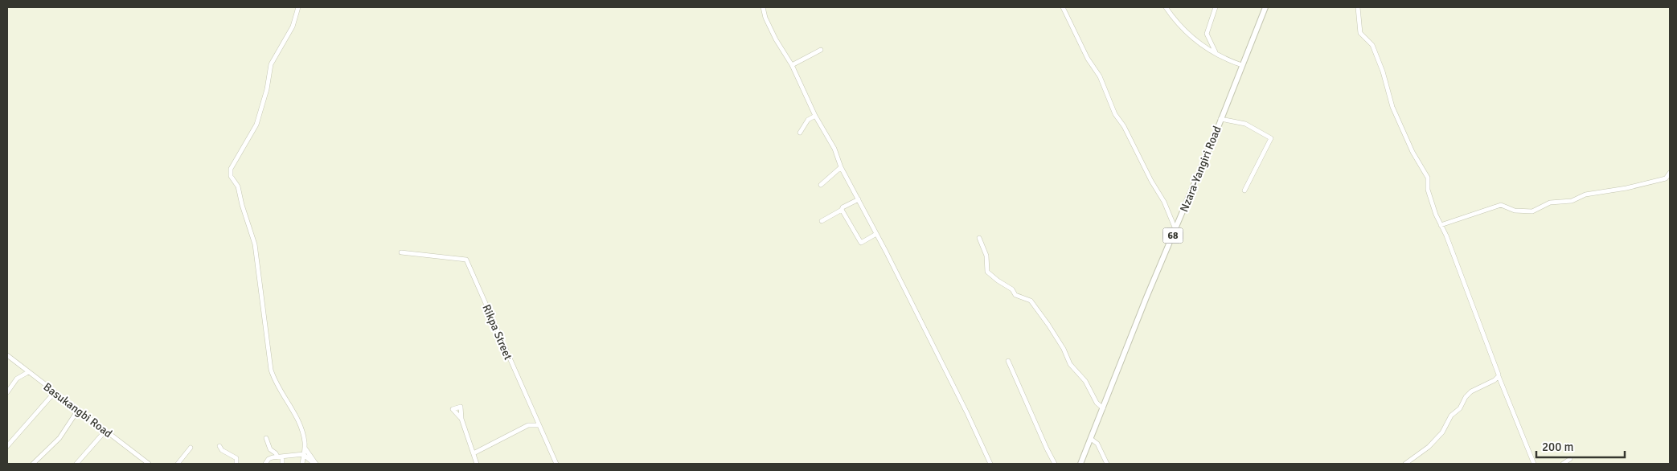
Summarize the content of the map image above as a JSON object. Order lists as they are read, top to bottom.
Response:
{
  "streets": {
    "main road": ["Nzara-Yangiri Road", "68"],
    "street": ["Rikpa Street", "Basukangbi Road"]
  },
  "scale_bar": "200 m"
}
